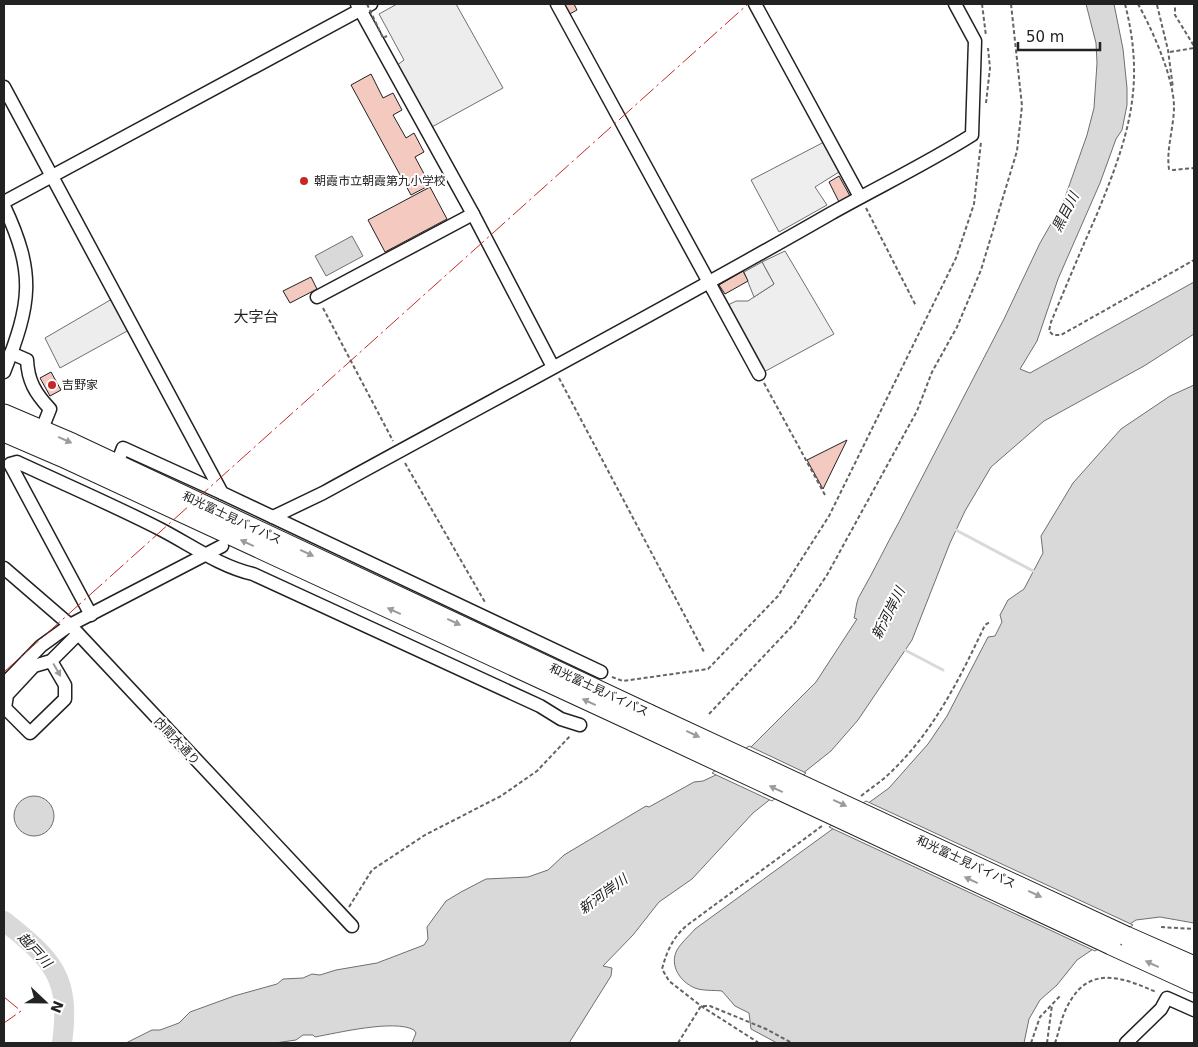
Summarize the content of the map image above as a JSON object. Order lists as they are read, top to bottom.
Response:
{
  "streets": {
    "highway": ["和光富士見バイパス"],
    "street": ["内間木通り"]
  },
  "districts": ["大字台"],
  "water": ["黒目川", "新河岸川", "越戸川"],
  "places": ["朝霞市立朝霞第九小学校", "吉野家"],
  "scale_bar": "50 m",
  "north": "right"
}
